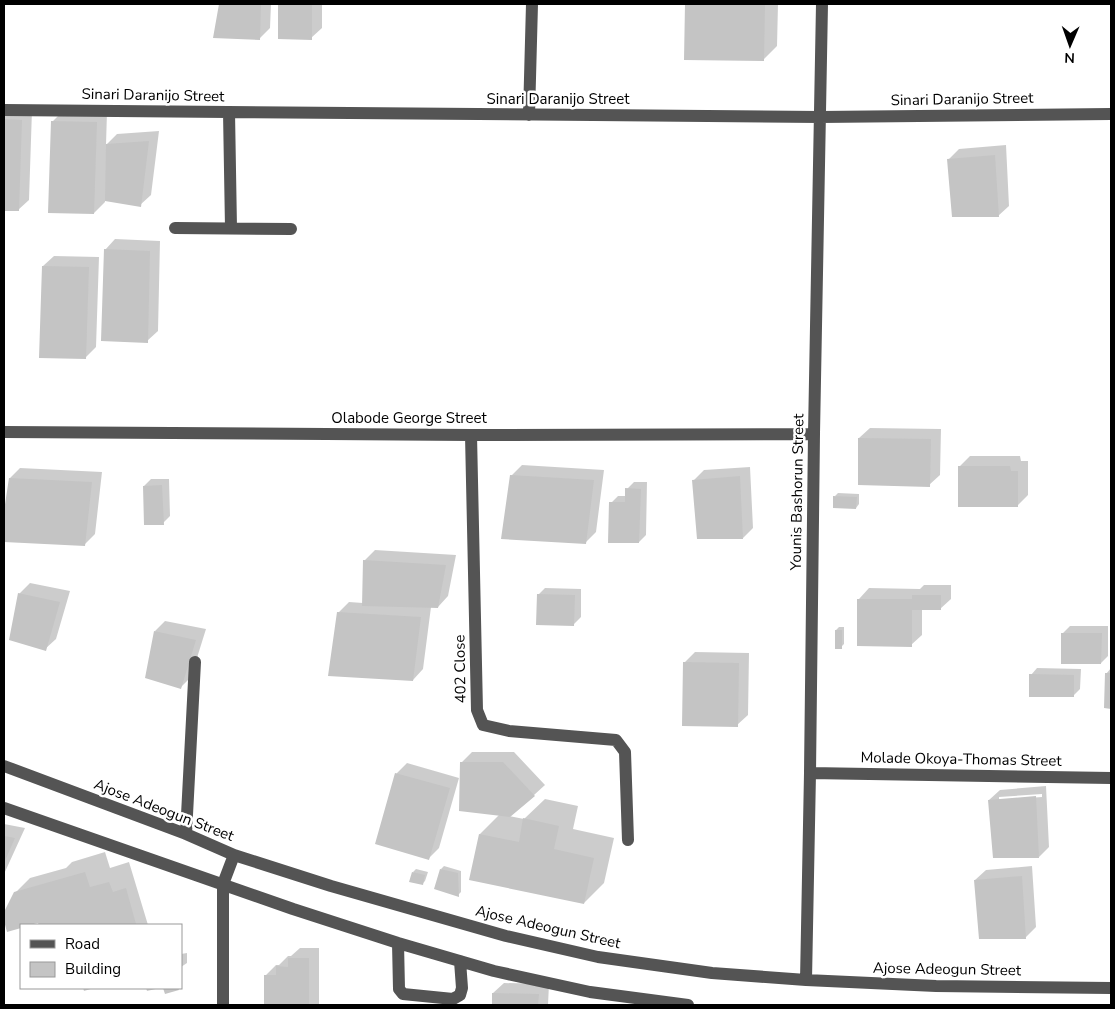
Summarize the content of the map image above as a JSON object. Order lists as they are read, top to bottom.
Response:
{
  "streets": {
    "street": [
      "Sinari Daranijo Street",
      "Olabode George Street",
      "Younis Bashorun Street",
      "402 Close",
      "Molade Okoya-Thomas Street",
      "Ajose Adeogun Street"
    ]
  },
  "crossings": [
    ["Sinari Daranijo Street", "Younis Bashorun Street"],
    ["Olabode George Street", "Younis Bashorun Street"],
    ["Olabode George Street", "402 Close"],
    ["Younis Bashorun Street", "Molade Okoya-Thomas Street"],
    ["Younis Bashorun Street", "Ajose Adeogun Street"]
  ],
  "legend": ["Road", "Building"],
  "north": "bottom"
}
